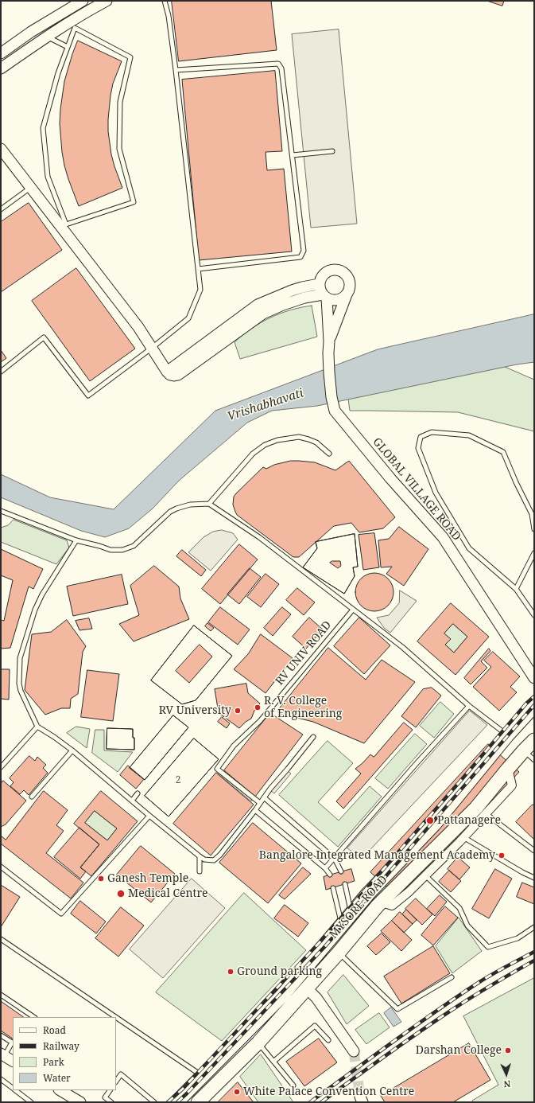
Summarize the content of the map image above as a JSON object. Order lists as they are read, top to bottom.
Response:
{
  "streets": {
    "highway": ["MYSORE ROAD"],
    "street": ["GLOBAL VILLAGE ROAD"],
    "lane": ["RV UNIV ROAD"]
  },
  "water": ["Vrishabhavati"],
  "places": [
    "R. V. College of Engineering",
    "RV University",
    "Pattanagere",
    "Bangalore Integrated Management Academy",
    "Ganesh Temple",
    "Medical Centre",
    "Ground parking",
    "Darshan College",
    "White Palace Convention Centre"
  ],
  "house_numbers": ["2"],
  "legend": [
    "Road",
    "Railway",
    "Park",
    "Water"
  ],
  "north": "bottom"
}
